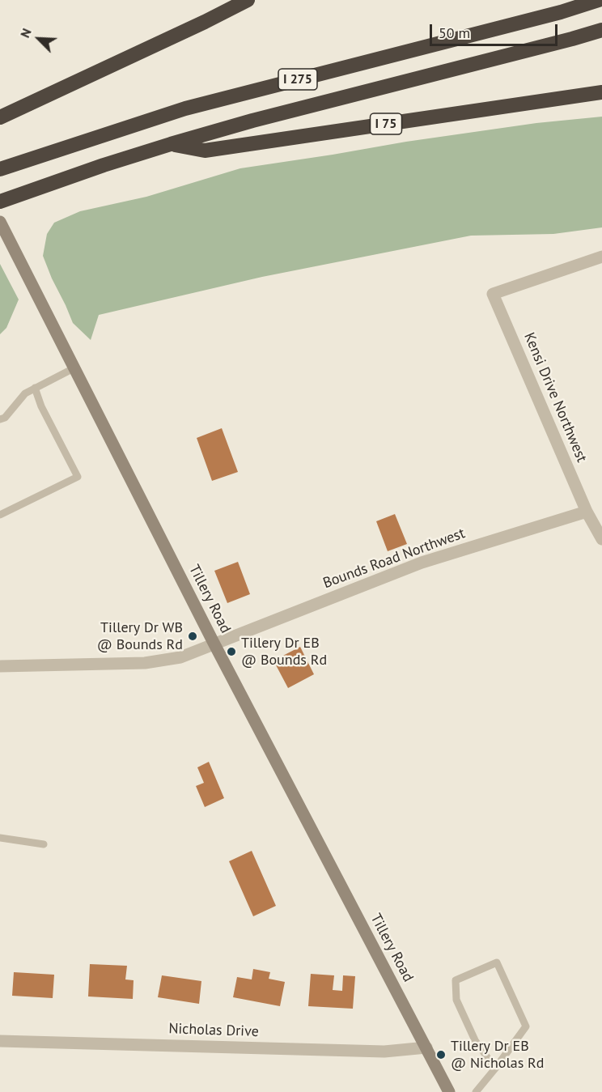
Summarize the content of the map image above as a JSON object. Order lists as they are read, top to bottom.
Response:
{
  "streets": {
    "highway": ["I 275", "I 75"],
    "street": [
      "Kensi Drive Northwest",
      "Bounds Road Northwest",
      "Tillery Road",
      "Nicholas Drive"
    ]
  },
  "crossings": [
    ["I 275", "I 75"],
    ["Kensi Drive Northwest", "Bounds Road Northwest"],
    ["Bounds Road Northwest", "Tillery Road"],
    ["Tillery Road", "Nicholas Drive"]
  ],
  "places": ["Tillery Dr WB @ Bounds Rd", "Tillery Dr EB @ Bounds Rd", "Tillery Dr EB @ Nicholas Rd"],
  "scale_bar": "50 m",
  "north": "top left"
}
